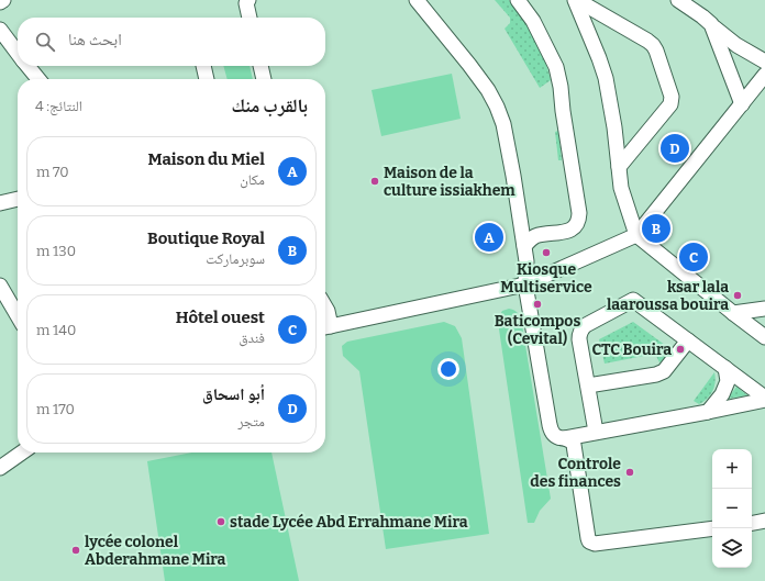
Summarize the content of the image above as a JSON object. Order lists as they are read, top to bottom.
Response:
{
  "places": [
    "Maison de la culture issiakhem",
    "Kiosque Multiservice",
    "ksar lala laaroussa bouira",
    "Baticompos (Cevital)",
    "CTC Bouira",
    "Controle des finances",
    "stade Lycée Abd Errahmane Mira",
    "lycée colonel Abderahmane Mira"
  ],
  "page": {
    "search": "ابحث هنا",
    "heading": ["بالقرب منك", "النتائج: 4"],
    "pins": [
      "D",
      "B",
      "A",
      "C"
    ],
    "list": [
      {
        "mark": "A",
        "name": "Maison du Miel",
        "note": "مكان",
        "value": "70 m"
      },
      {
        "mark": "B",
        "name": "Boutique Royal",
        "note": "سوبرماركت",
        "value": "130 m"
      },
      {
        "mark": "C",
        "name": "Hôtel ouest",
        "note": "فندق",
        "value": "140 m"
      },
      {
        "mark": "D",
        "name": "أبو اسحاق",
        "note": "متجر",
        "value": "170 m"
      }
    ],
    "map_buttons": ["+", "−"]
  }
}
